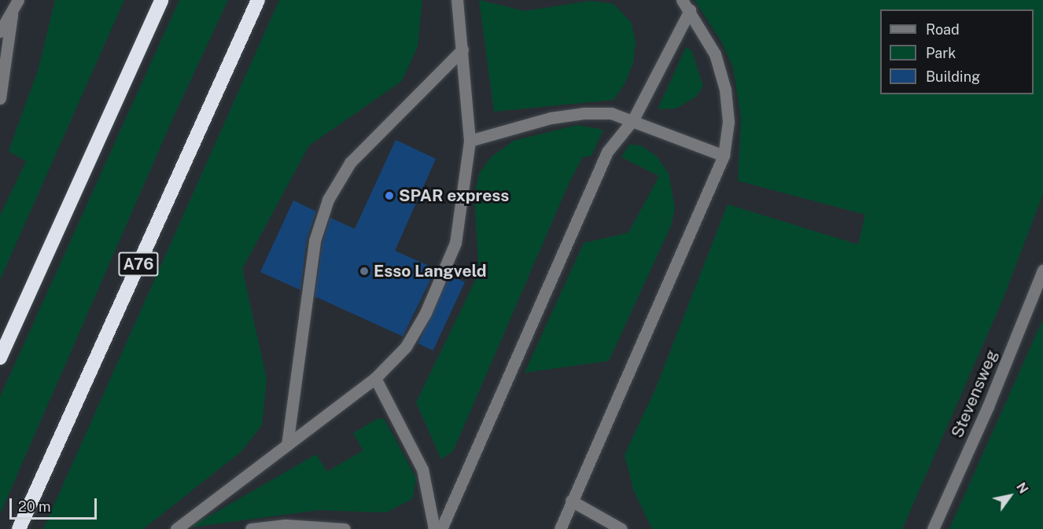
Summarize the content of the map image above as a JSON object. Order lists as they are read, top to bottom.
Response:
{
  "streets": {
    "highway": ["A76"],
    "street": ["Stevensweg"]
  },
  "places": ["SPAR express", "Esso Langveld"],
  "legend": ["Road", "Park", "Building"],
  "scale_bar": "20 m",
  "north": "top right"
}
